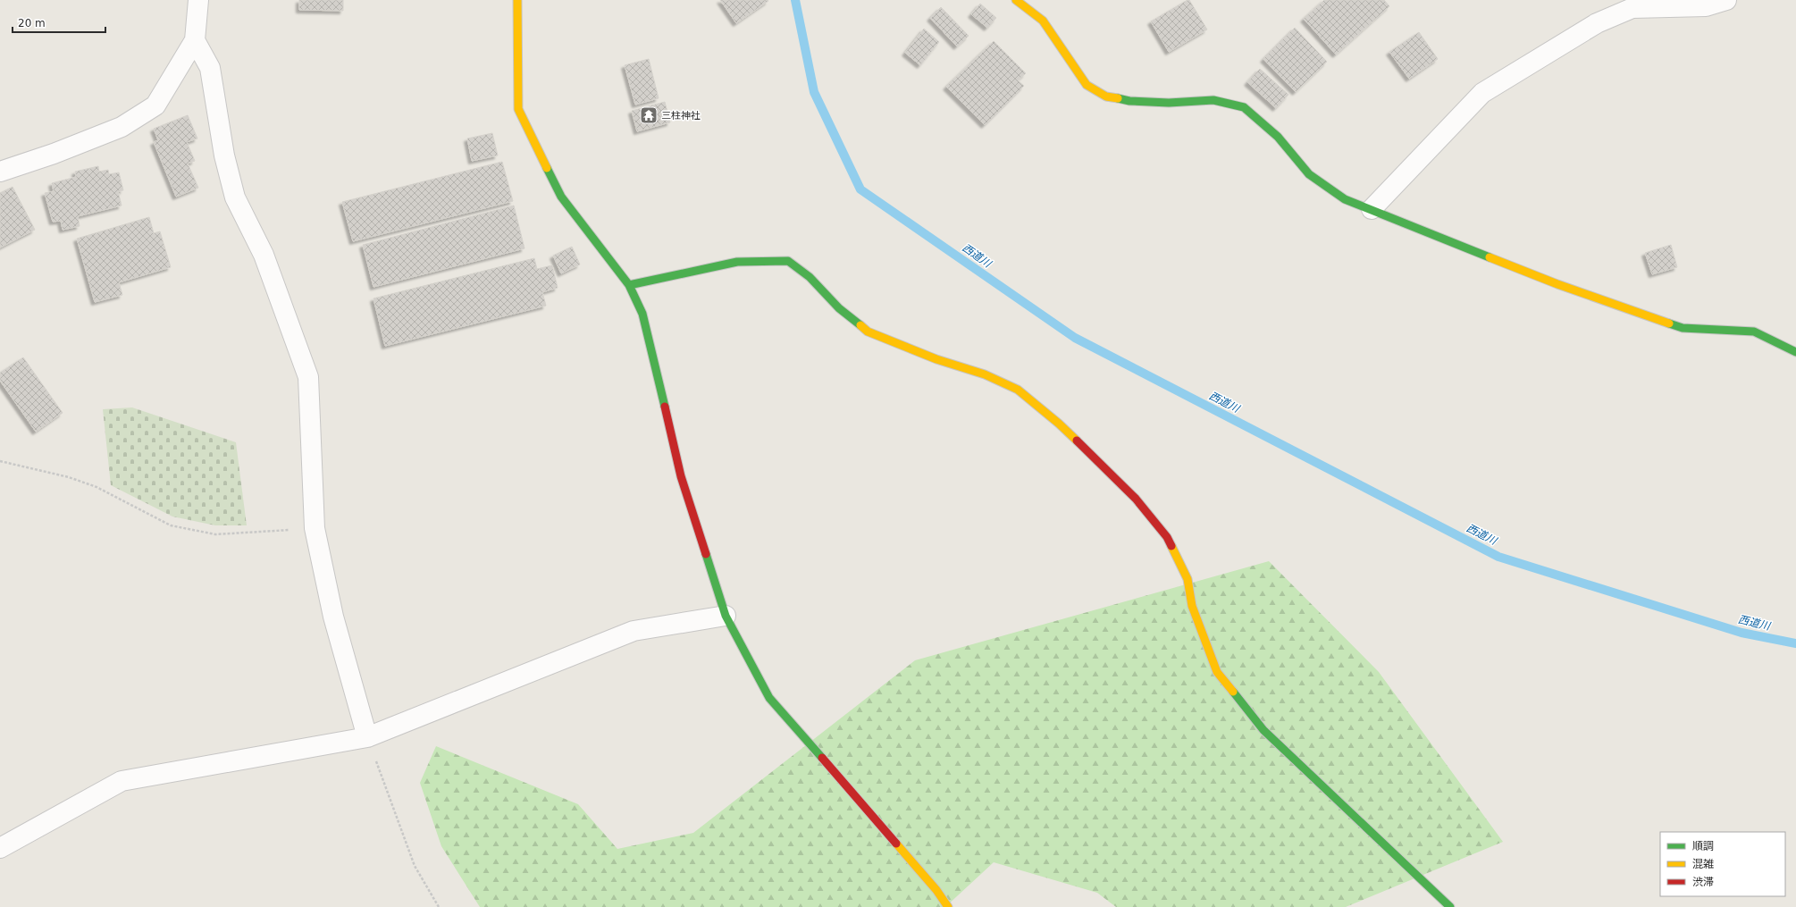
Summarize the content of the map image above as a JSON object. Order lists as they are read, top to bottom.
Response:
{
  "water": ["西道川"],
  "places": {
    "temple": ["三柱神社"]
  },
  "legend": ["順調", "混雑", "渋滞"],
  "scale_bar": "20 m"
}
